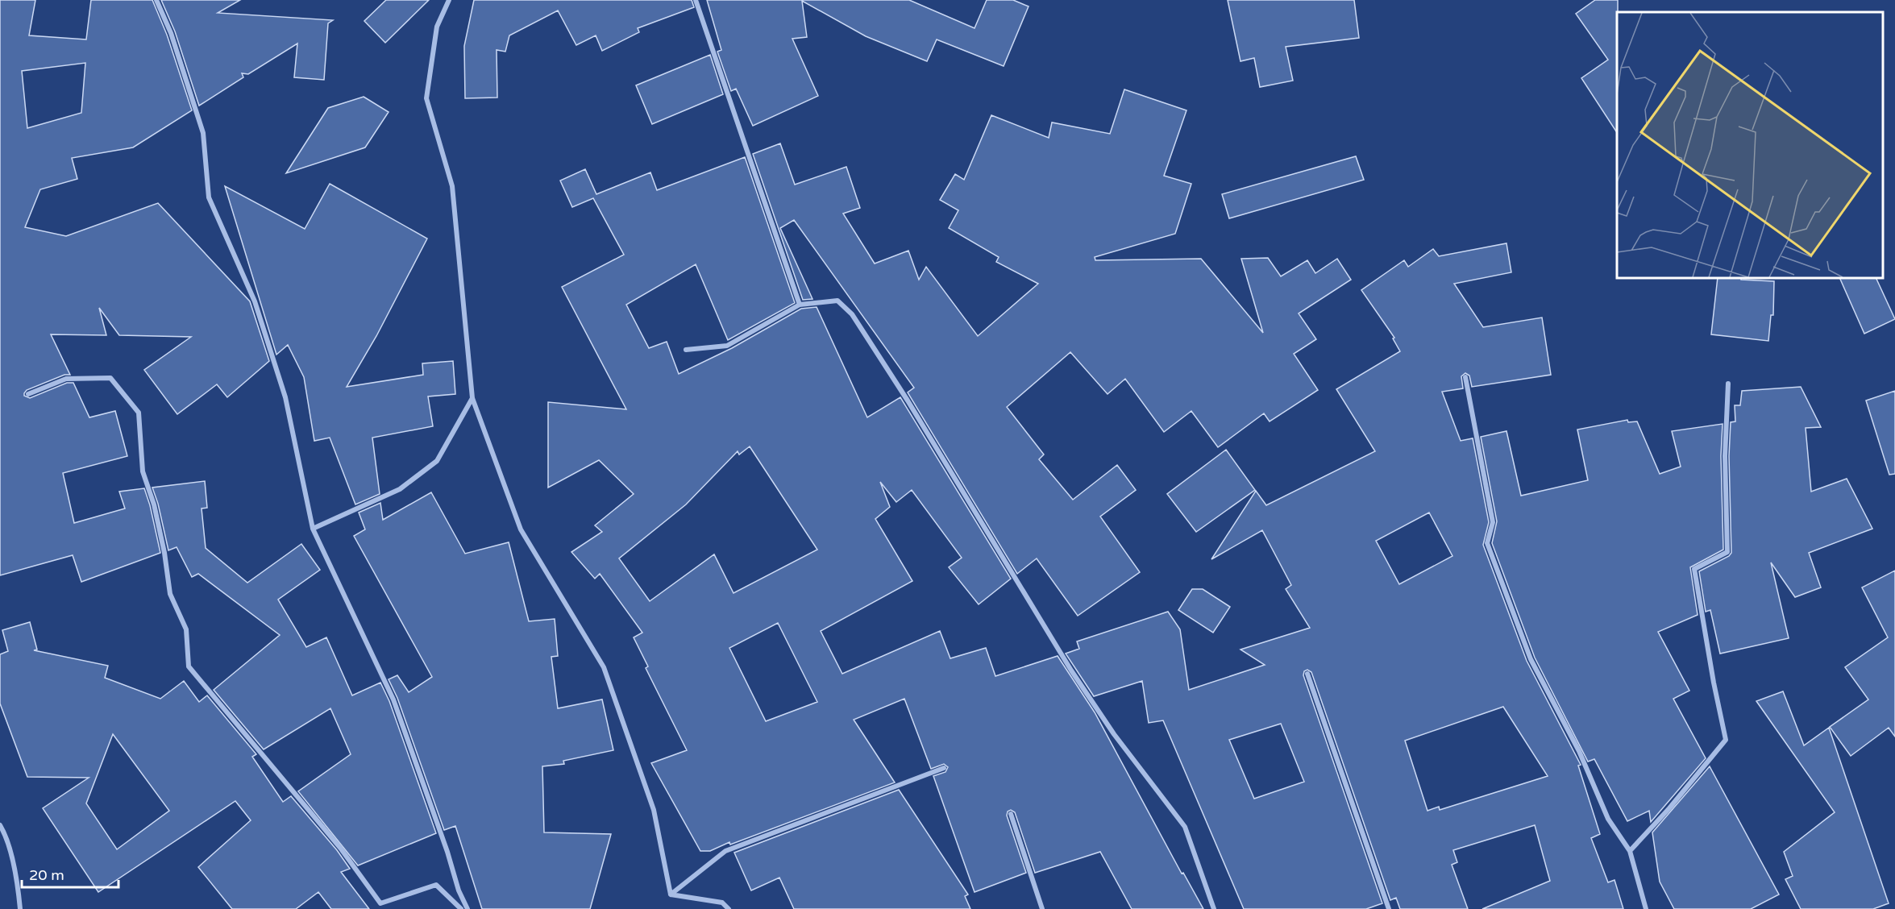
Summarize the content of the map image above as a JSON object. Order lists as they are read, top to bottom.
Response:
{
  "scale_bar": "20 m"
}
